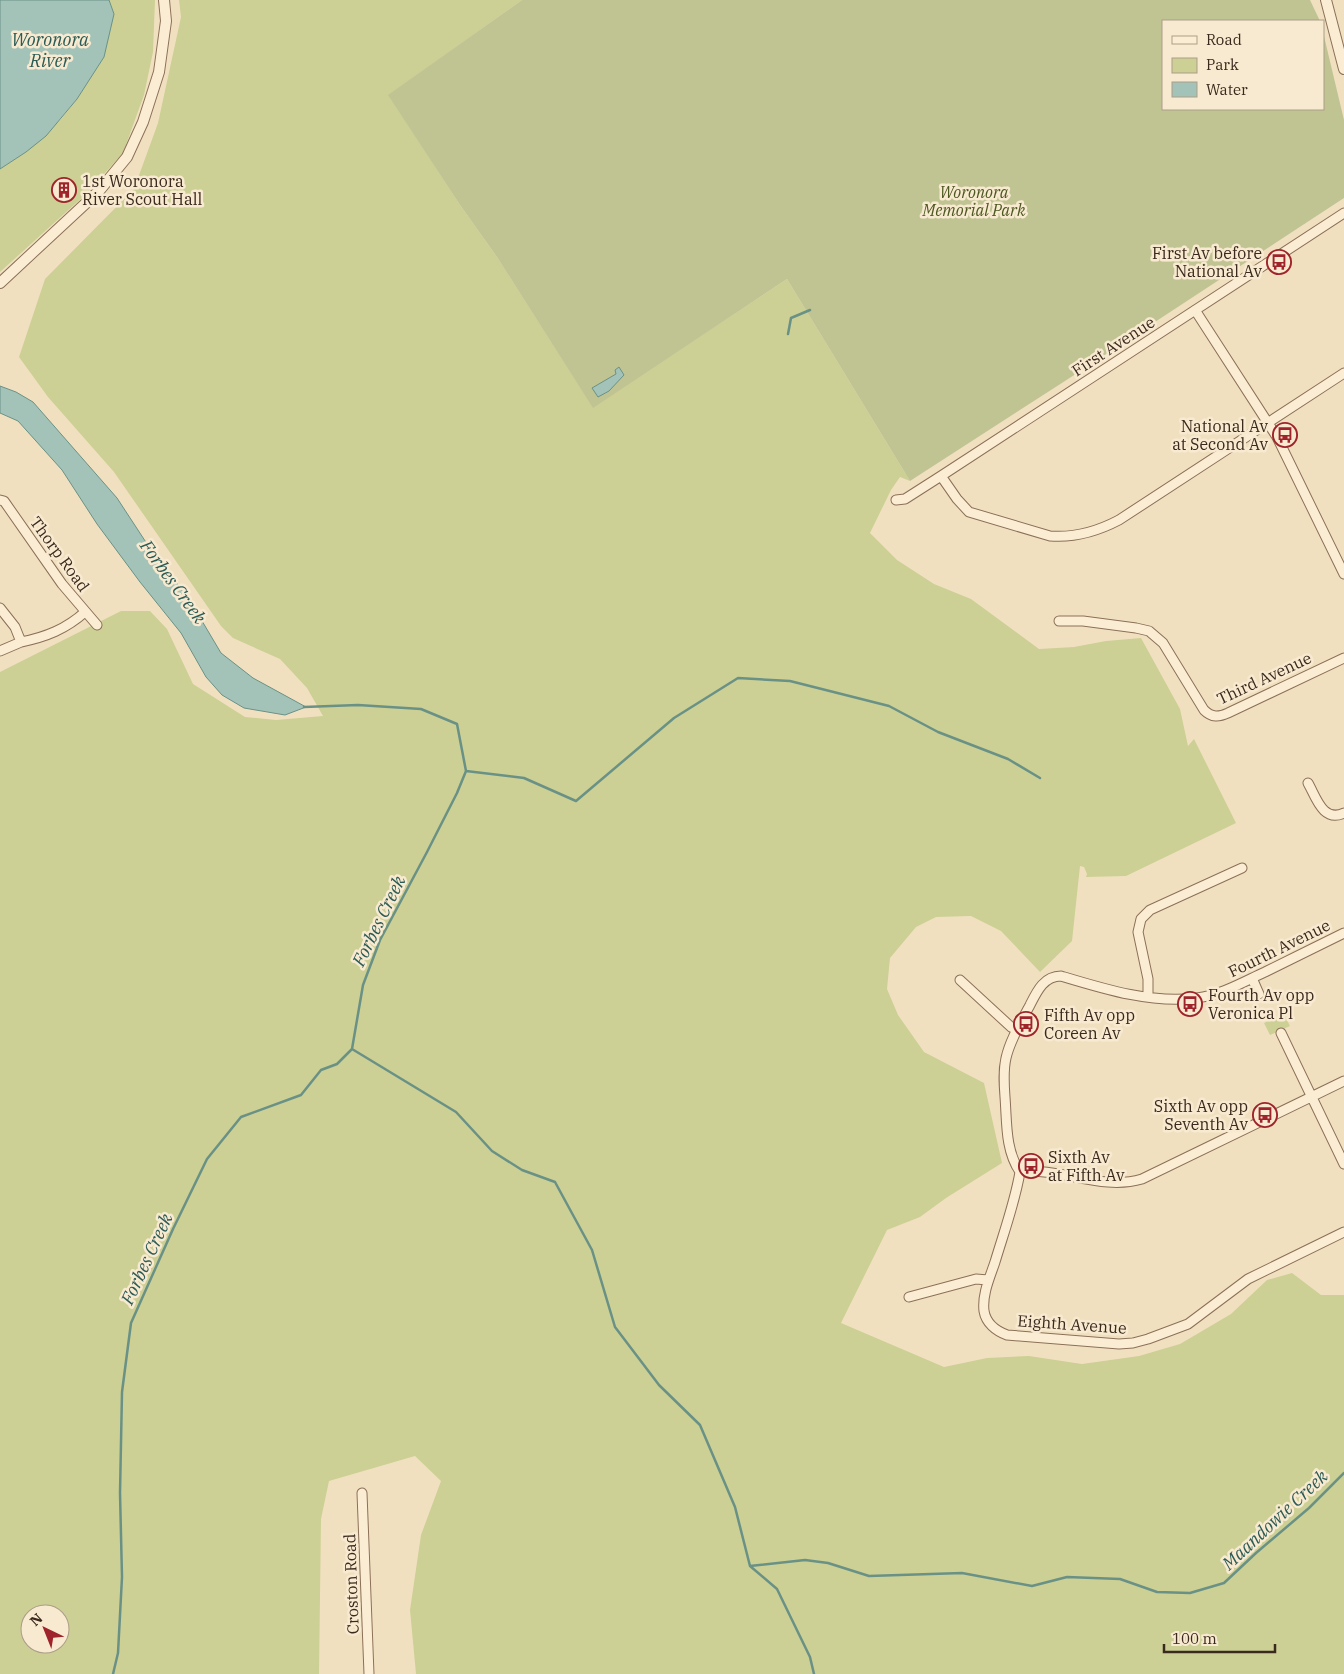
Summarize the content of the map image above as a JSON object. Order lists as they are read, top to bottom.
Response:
{
  "streets": {
    "street": [
      "First Avenue",
      "Thorp Road",
      "Third Avenue",
      "Fourth Avenue",
      "Eighth Avenue",
      "Croston Road"
    ]
  },
  "water": ["Woronora River", "Forbes Creek", "Maandowie Creek"],
  "parks": ["Woronora Memorial Park"],
  "places": {
    "building": ["1st Woronora River Scout Hall"],
    "bus stop": [
      "First Av before National Av",
      "National Av at Second Av",
      "Fourth Av opp Veronica Pl",
      "Fifth Av opp Coreen Av",
      "Sixth Av opp Seventh Av",
      "Sixth Av at Fifth Av"
    ]
  },
  "legend": ["Road", "Park", "Water"],
  "scale_bar": "100 m",
  "north": "top left"
}
